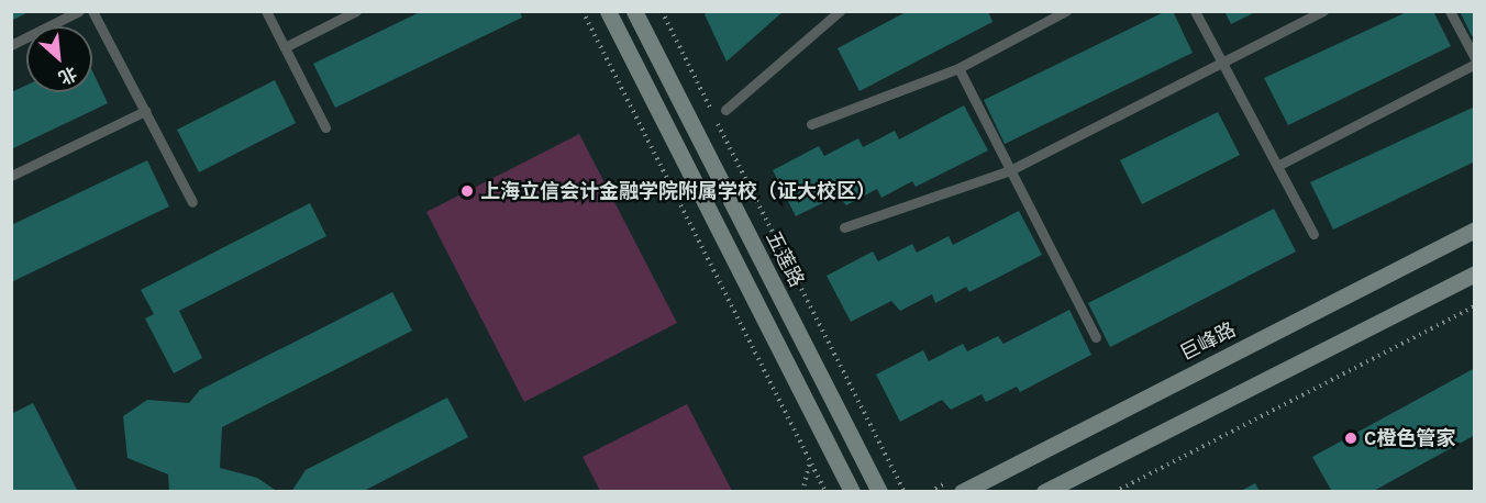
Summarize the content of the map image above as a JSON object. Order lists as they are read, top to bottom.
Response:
{
  "streets": {
    "street": ["五莲路", "巨峰路"]
  },
  "places": ["上海立信会计金融学院附属学校（证大校区）", "C橙色管家"],
  "north": "bottom right"
}
